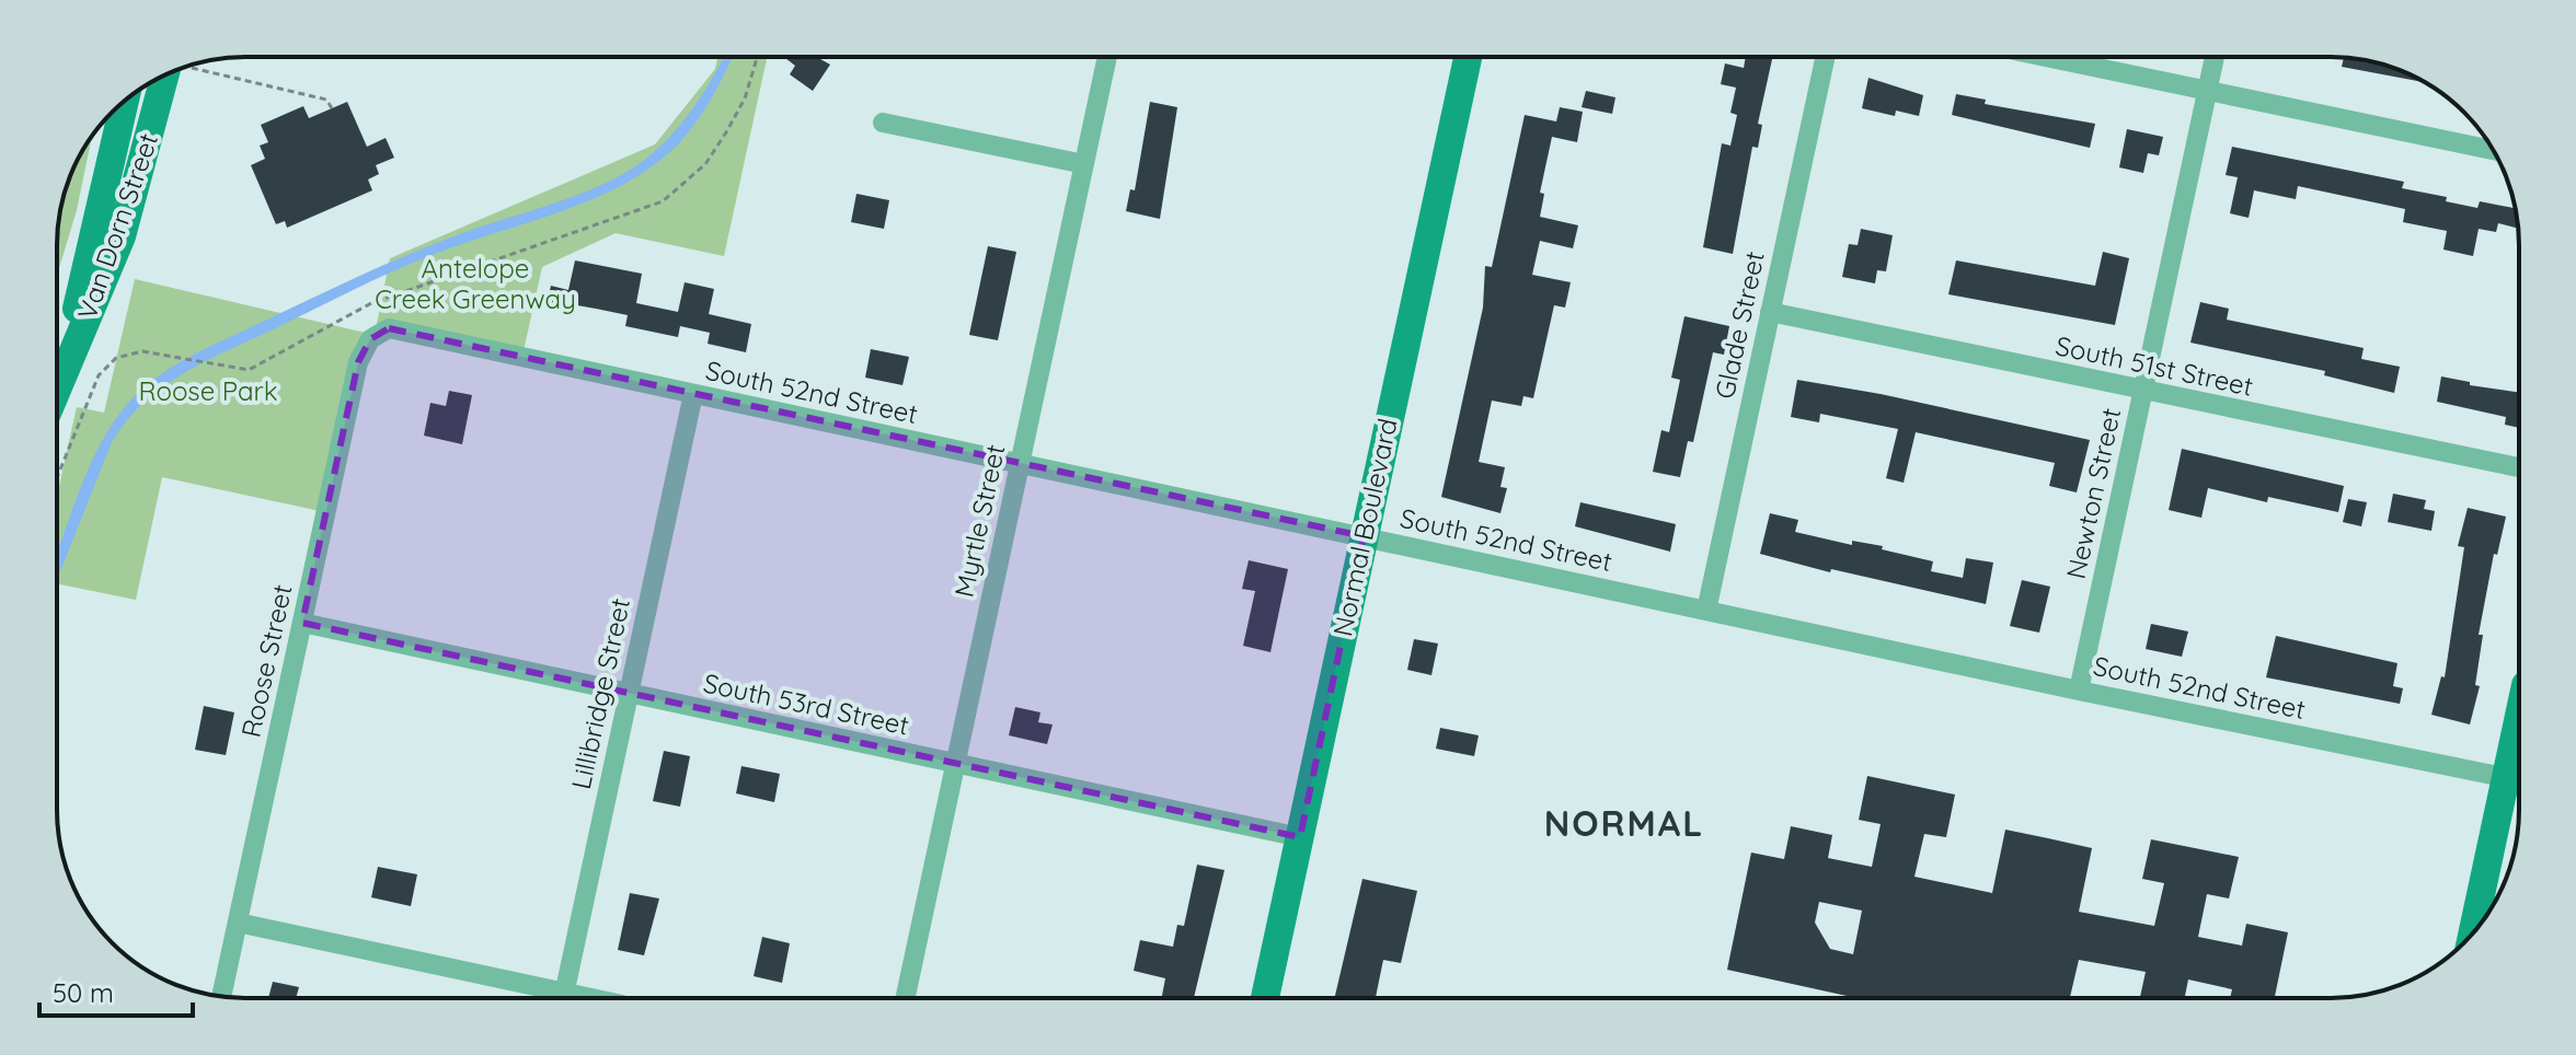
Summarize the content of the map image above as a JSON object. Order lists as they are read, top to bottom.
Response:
{
  "streets": {
    "main road": ["Van Dorn Street", "Normal Boulevard"],
    "street": [
      "Glade Street",
      "South 51st Street",
      "South 52nd Street",
      "Newton Street",
      "Myrtle Street",
      "Roose Street",
      "Lillibridge Street",
      "South 53rd Street"
    ]
  },
  "crossings": [
    ["Glade Street", "South 51st Street"],
    ["Glade Street", "South 52nd Street"],
    ["South 51st Street", "Newton Street"],
    ["South 52nd Street", "Newton Street"],
    ["South 52nd Street", "Myrtle Street"],
    ["South 52nd Street", "Normal Boulevard"],
    ["South 52nd Street", "Roose Street"],
    ["South 52nd Street", "Lillibridge Street"],
    ["Myrtle Street", "South 53rd Street"],
    ["Normal Boulevard", "South 53rd Street"],
    ["Roose Street", "South 53rd Street"],
    ["Lillibridge Street", "South 53rd Street"]
  ],
  "districts": ["NORMAL"],
  "parks": ["Antelope Creek Greenway", "Roose Park"],
  "scale_bar": "50 m"
}
